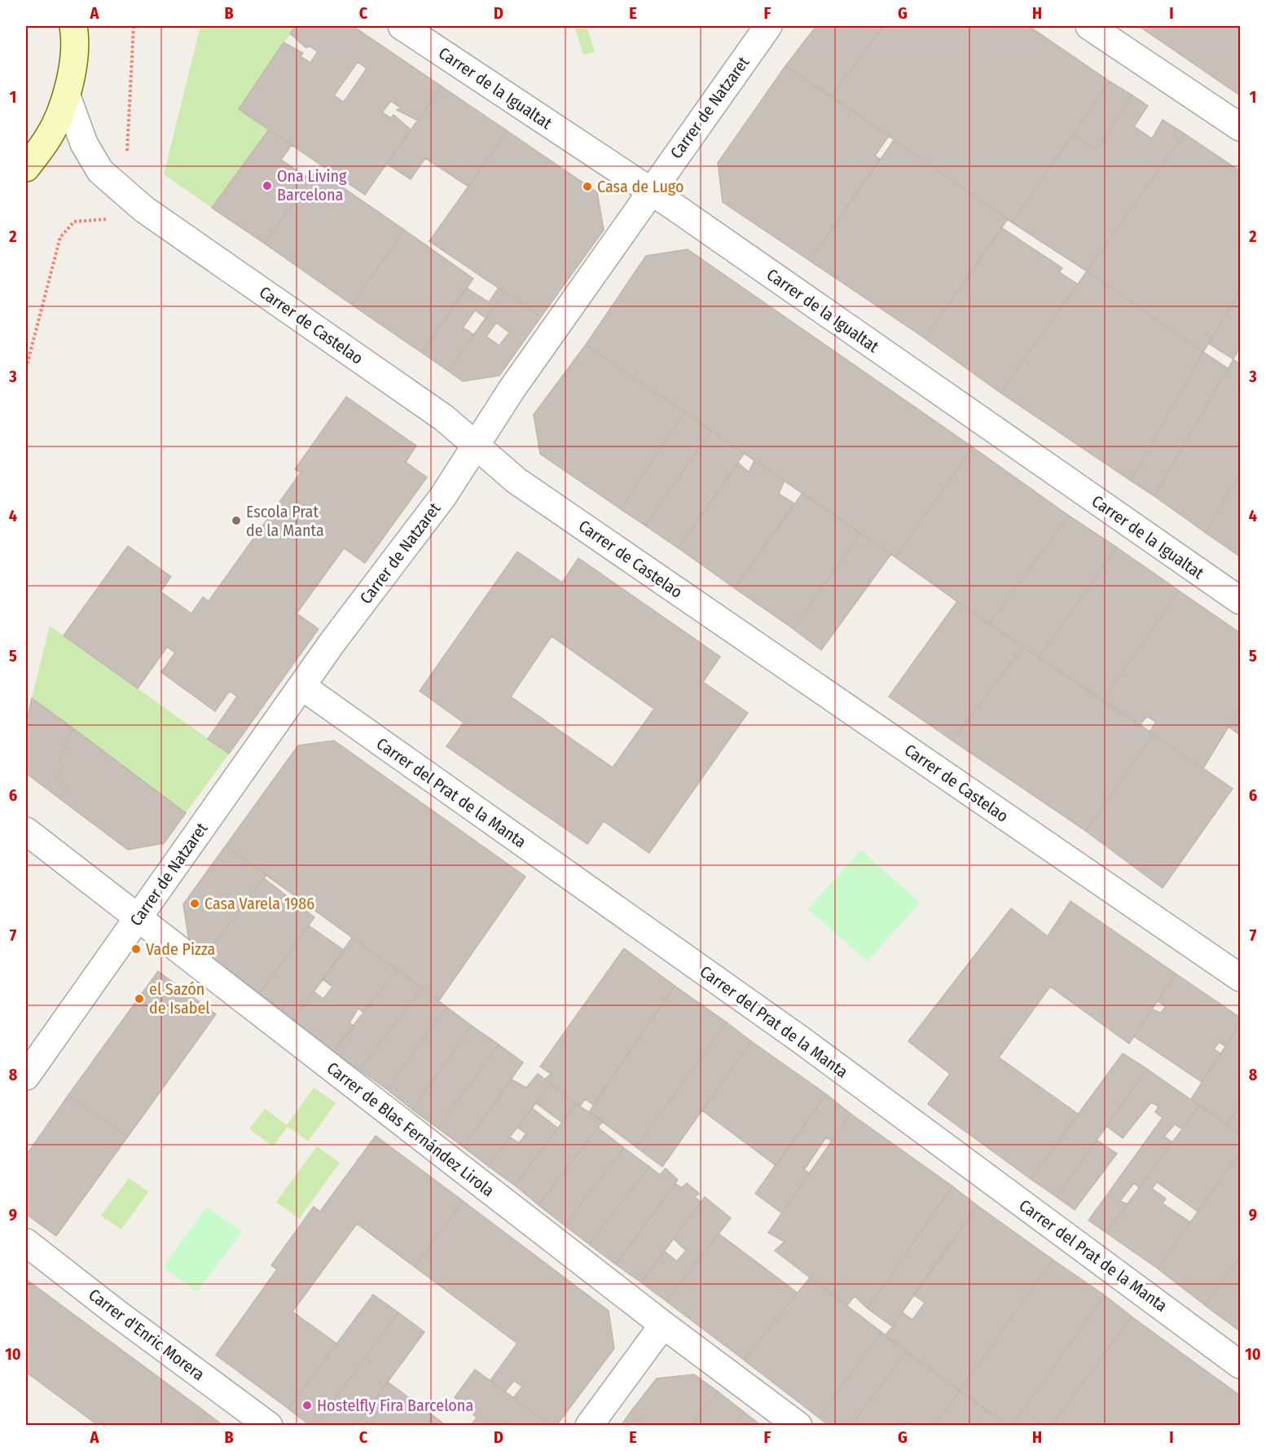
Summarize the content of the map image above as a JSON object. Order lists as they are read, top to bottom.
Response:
{
  "streets": {
    "street": [
      "Carrer de la Igualtat",
      "Carrer de Natzaret",
      "Carrer de Castelao",
      "Carrer del Prat de la Manta",
      "Carrer de Blas Fernández Lirola",
      "Carrer d'Enric Morera"
    ]
  },
  "crossings": [
    ["Carrer de la Igualtat", "Carrer de Natzaret"],
    ["Carrer de Natzaret", "Carrer de Castelao"],
    ["Carrer de Natzaret", "Carrer del Prat de la Manta"],
    ["Carrer de Natzaret", "Carrer de Blas Fernández Lirola"]
  ],
  "places": [
    "Ona Living Barcelona",
    "Casa de Lugo",
    "Escola Prat de la Manta",
    "Casa Varela 1986",
    "Vade Pizza",
    "el Sazón de Isabel",
    "Hostelfly Fira Barcelona"
  ],
  "grid": {
    "columns": [
      "A",
      "B",
      "C",
      "D",
      "E",
      "F",
      "G",
      "H",
      "I"
    ],
    "rows": [
      "1",
      "2",
      "3",
      "4",
      "5",
      "6",
      "7",
      "8",
      "9",
      "10"
    ]
  }
}
